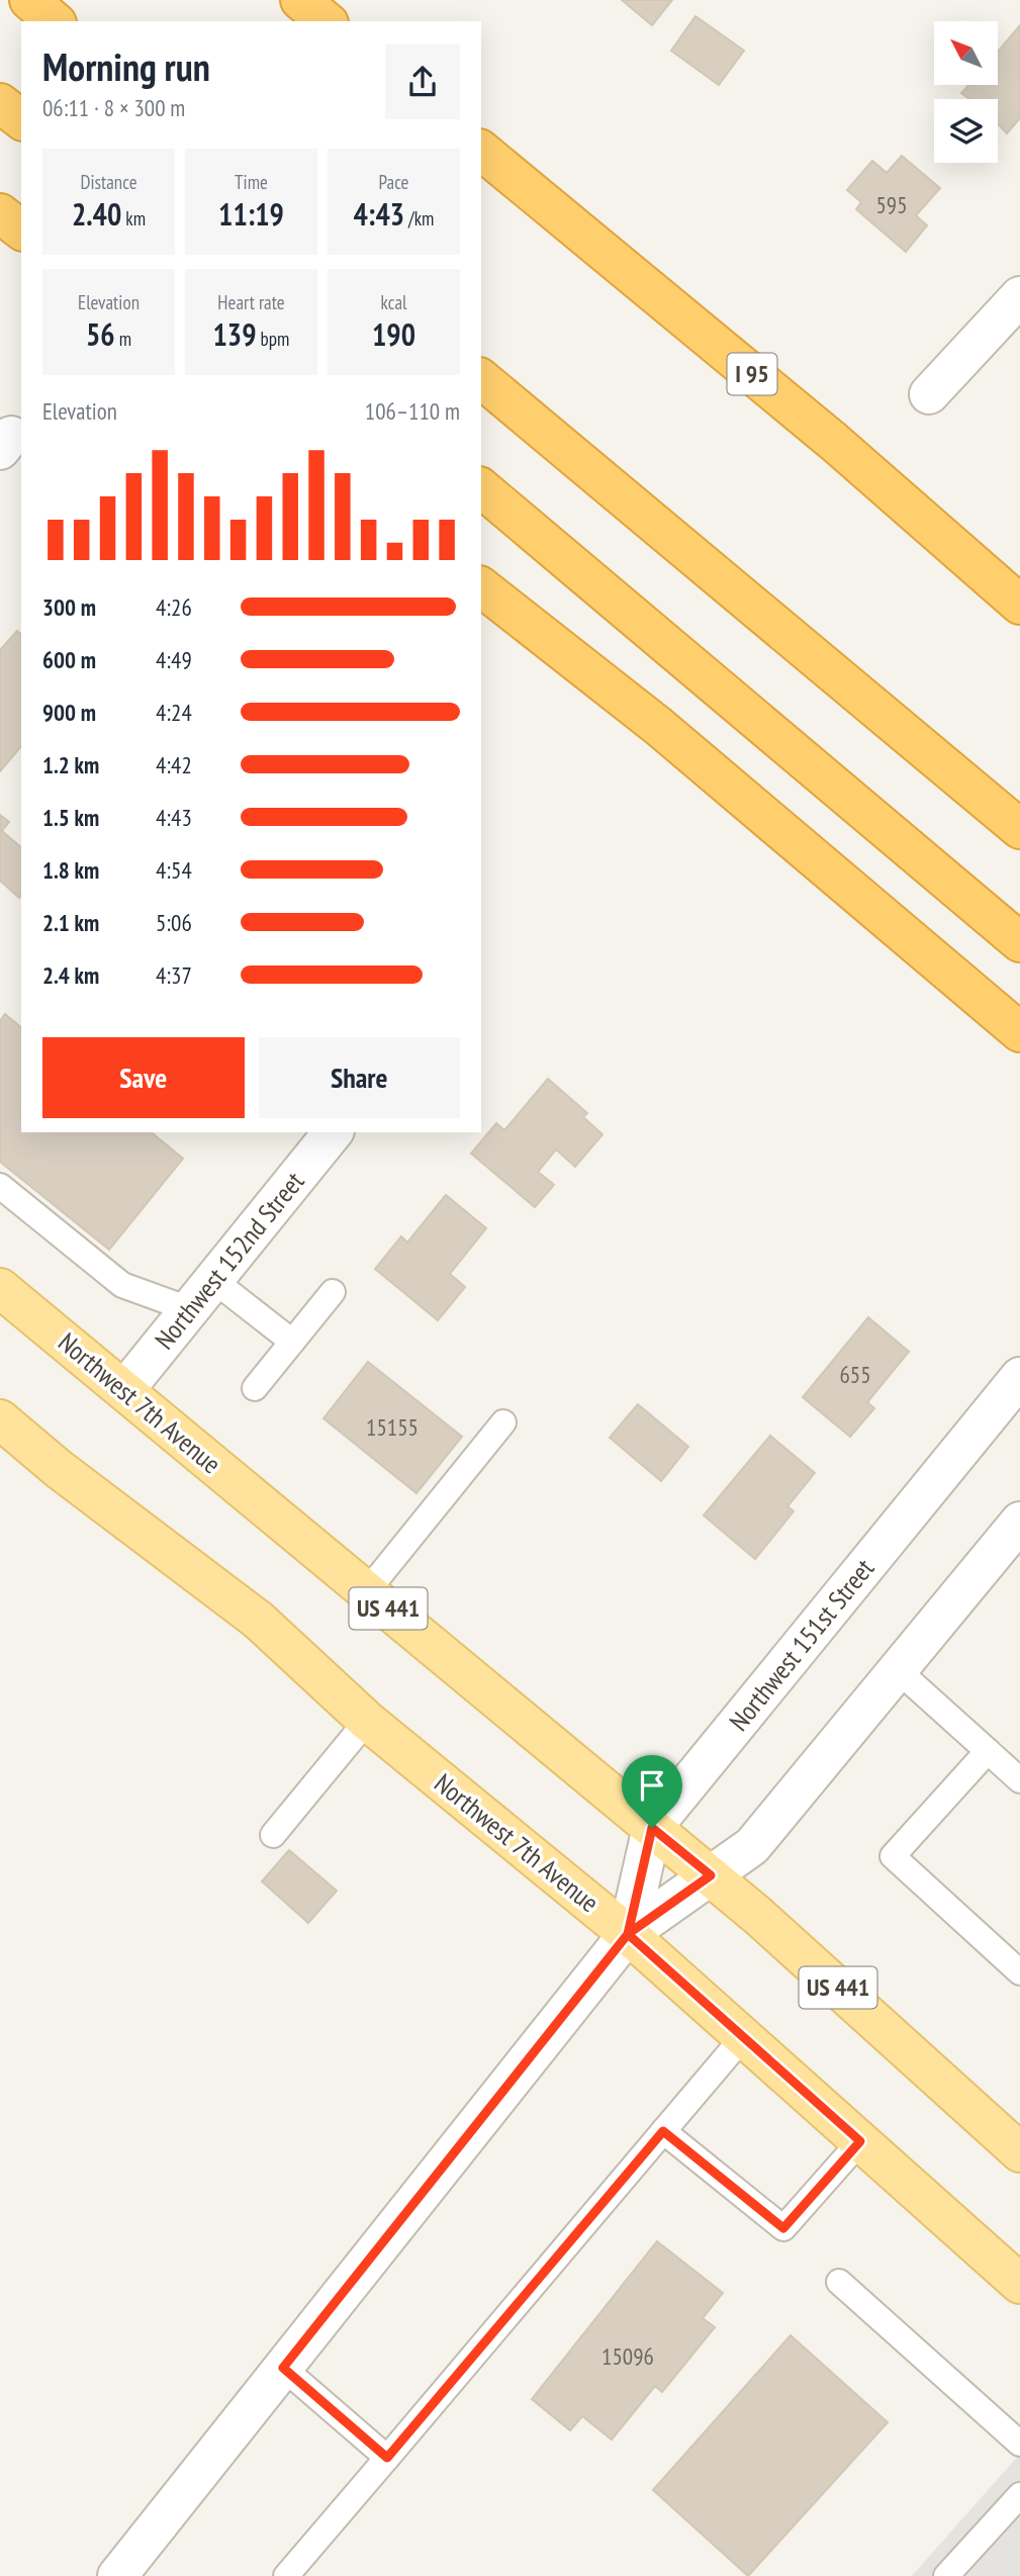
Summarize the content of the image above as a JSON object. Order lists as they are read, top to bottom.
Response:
{
  "streets": {
    "highway": ["I 95"],
    "main road": ["Northwest 7th Avenue", "US 441"],
    "street": ["Northwest 152nd Street", "Northwest 151st Street"]
  },
  "crossings": [
    ["Northwest 152nd Street", "Northwest 7th Avenue"],
    ["Northwest 7th Avenue", "Northwest 151st Street"]
  ],
  "house_numbers": [
    "595",
    "655",
    "15155",
    "15096"
  ],
  "north": "top left",
  "page": {
    "heading": ["Morning run", "06:11 · 8 × 300 m"],
    "stats": [
      ["Distance", "2.40 km"],
      ["Time", "11:19"],
      ["Pace", "4:43 /km"],
      ["Elevation", "56 m"],
      ["Heart rate", "139 bpm"],
      ["kcal", "190"]
    ],
    "chart": ["Elevation", "106–110 m"],
    "list": [
      {
        "name": "300 m",
        "note": "4:26"
      },
      {
        "name": "600 m",
        "note": "4:49"
      },
      {
        "name": "900 m",
        "note": "4:24"
      },
      {
        "name": "1.2 km",
        "note": "4:42"
      },
      {
        "name": "1.5 km",
        "note": "4:43"
      },
      {
        "name": "1.8 km",
        "note": "4:54"
      },
      {
        "name": "2.1 km",
        "note": "5:06"
      },
      {
        "name": "2.4 km",
        "note": "4:37"
      }
    ],
    "buttons": ["Save", "Share"]
  }
}
